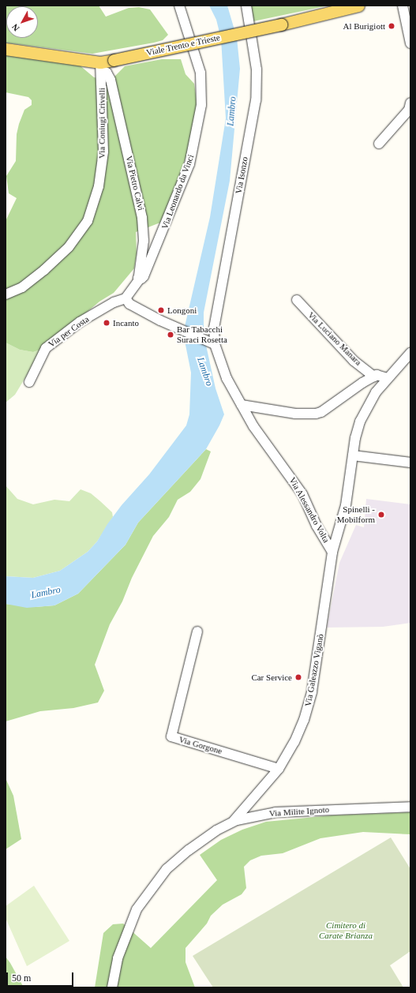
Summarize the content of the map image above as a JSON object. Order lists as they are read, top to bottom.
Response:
{
  "streets": {
    "main road": ["Viale Trento e Trieste"],
    "street": [
      "Via Coniugi Crivelli",
      "Via Isonzo",
      "Via Pietro Calvi",
      "Via Leonardo da Vinci",
      "Via per Costa",
      "Via Luciano Manara",
      "Via Alessandro Volta",
      "Via Galeazzo Viganò",
      "Via Gorgone",
      "Via Milite Ignoto"
    ]
  },
  "crossings": [
    ["Viale Trento e Trieste", "Via Coniugi Crivelli"],
    ["Viale Trento e Trieste", "Via Pietro Calvi"],
    ["Via Coniugi Crivelli", "Via Pietro Calvi"],
    ["Via Isonzo", "Via Alessandro Volta"],
    ["Via Pietro Calvi", "Via Leonardo da Vinci"],
    ["Via Pietro Calvi", "Via per Costa"],
    ["Via Alessandro Volta", "Via Galeazzo Viganò"],
    ["Via Galeazzo Viganò", "Via Gorgone"],
    ["Via Galeazzo Viganò", "Via Milite Ignoto"]
  ],
  "water": ["Lambro"],
  "parks": ["Cimitero di Carate Brianza"],
  "places": [
    "Al Burigiott",
    "Longoni",
    "Incanto",
    "Bar Tabacchi Suraci Rosetta",
    "Spinelli - Mobilform",
    "Car Service"
  ],
  "scale_bar": "50 m",
  "north": "bottom left"
}
